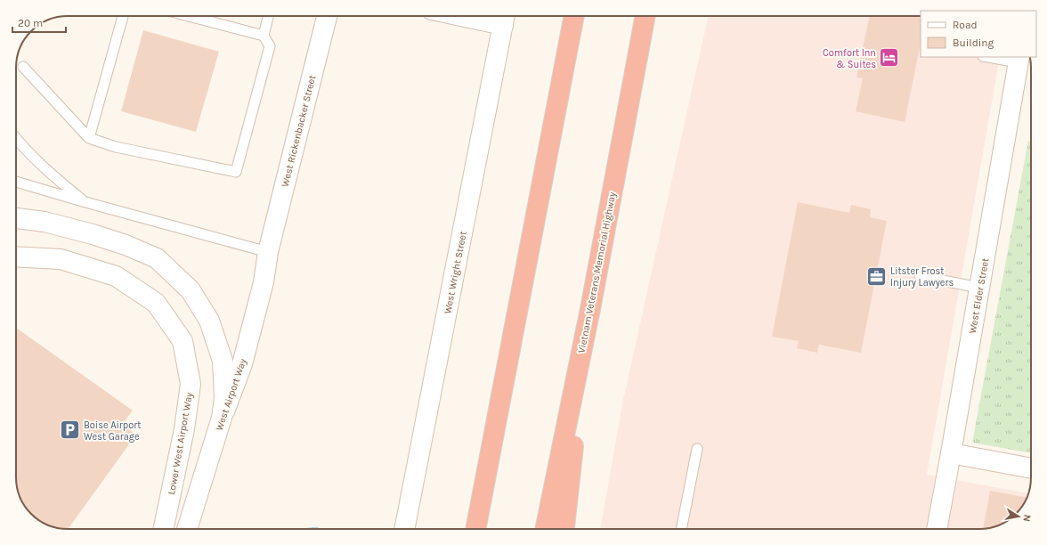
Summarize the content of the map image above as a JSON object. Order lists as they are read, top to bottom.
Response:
{
  "streets": {
    "highway": ["Vietnam Veterans Memorial Highway"],
    "street": [
      "West Rickenbacker Street",
      "West Wright Street",
      "West Elder Street",
      "West Airport Way",
      "Lower West Airport Way"
    ]
  },
  "crossings": [
    ["West Rickenbacker Street", "West Airport Way"]
  ],
  "places": {
    "hotel": ["Comfort Inn & Suites"],
    "office": ["Litster Frost Injury Lawyers"],
    "parking": ["Boise Airport West Garage"]
  },
  "legend": ["Road", "Building"],
  "scale_bar": "20 m",
  "north": "right"
}
